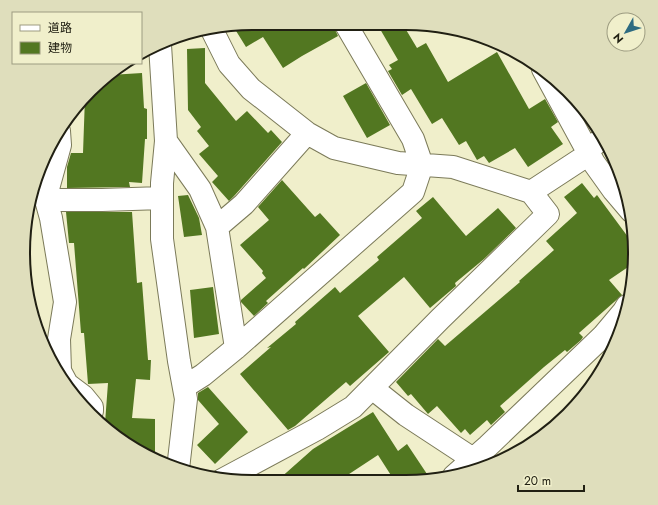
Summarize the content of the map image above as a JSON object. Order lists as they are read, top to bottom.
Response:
{
  "legend": ["道路", "建物"],
  "scale_bar": "20 m",
  "north": "bottom left"
}
